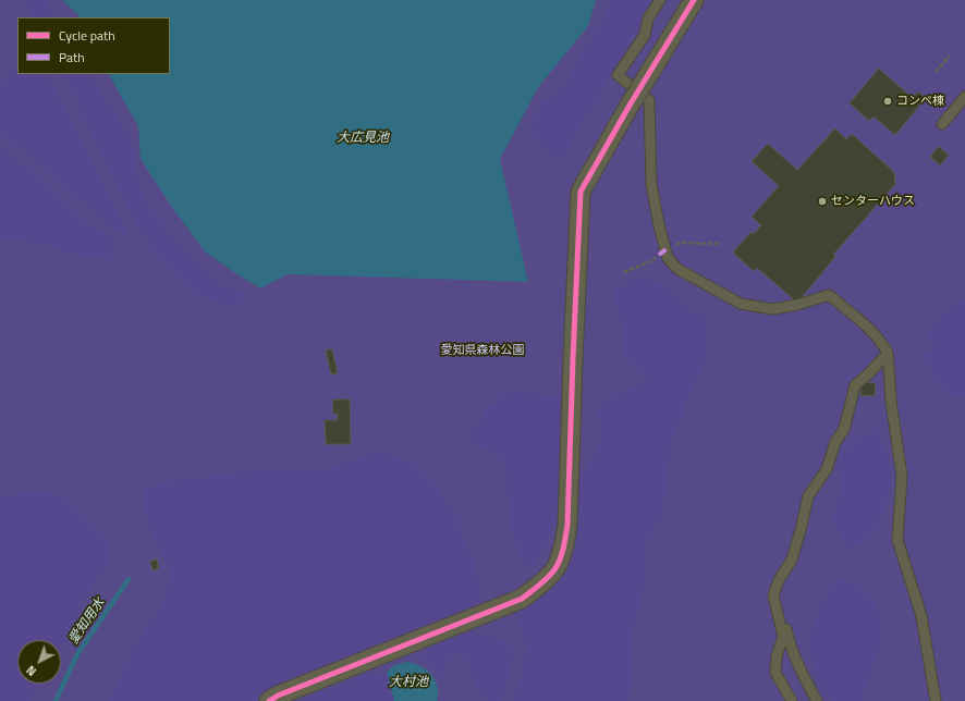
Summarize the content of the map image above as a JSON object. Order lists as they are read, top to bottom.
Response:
{
  "water": ["大広見池", "愛知用水", "大村池"],
  "parks": ["愛知県森林公園"],
  "places": ["コンペ棟", "センターハウス"],
  "legend": ["Cycle path", "Path"],
  "north": "bottom left"
}
